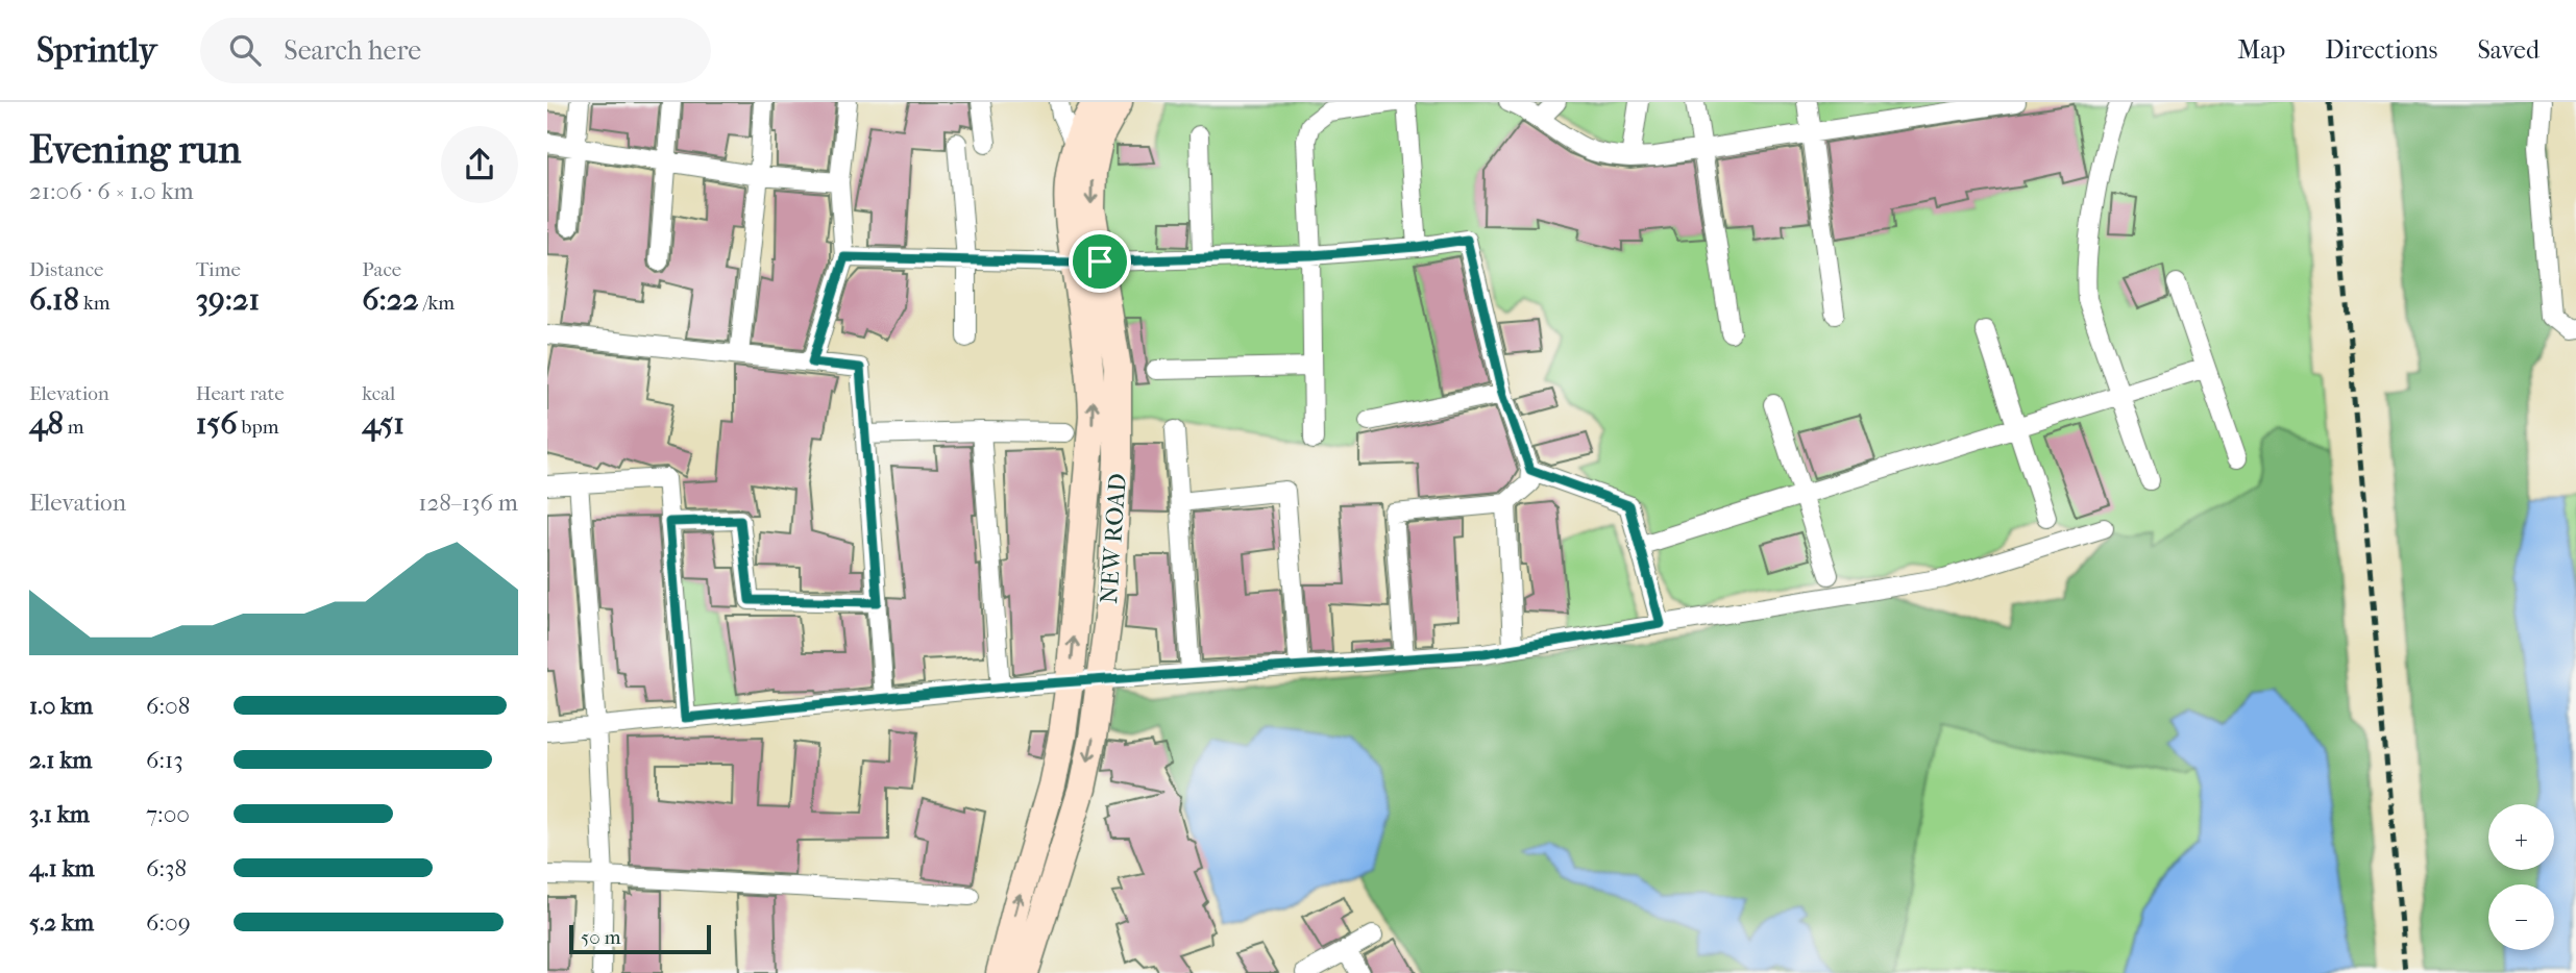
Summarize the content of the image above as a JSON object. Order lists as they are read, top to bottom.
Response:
{
  "streets": {
    "main road": ["NEW ROAD"]
  },
  "scale_bar": "50 m",
  "page": {
    "header": "Sprintly",
    "search": "Search here",
    "nav": ["Map", "Directions", "Saved"],
    "heading": ["Evening run", "21:06 · 6 × 1.0 km"],
    "stats": [
      ["Distance", "6.18 km"],
      ["Time", "39:21"],
      ["Pace", "6:22 /km"],
      ["Elevation", "48 m"],
      ["Heart rate", "156 bpm"],
      ["kcal", "451"]
    ],
    "chart": ["Elevation", "128–136 m"],
    "list": [
      {
        "name": "1.0 km",
        "note": "6:08"
      },
      {
        "name": "2.1 km",
        "note": "6:13"
      },
      {
        "name": "3.1 km",
        "note": "7:00"
      },
      {
        "name": "4.1 km",
        "note": "6:38"
      },
      {
        "name": "5.2 km",
        "note": "6:09"
      }
    ],
    "map_buttons": ["+", "−"],
    "scale": "50 m"
  }
}
